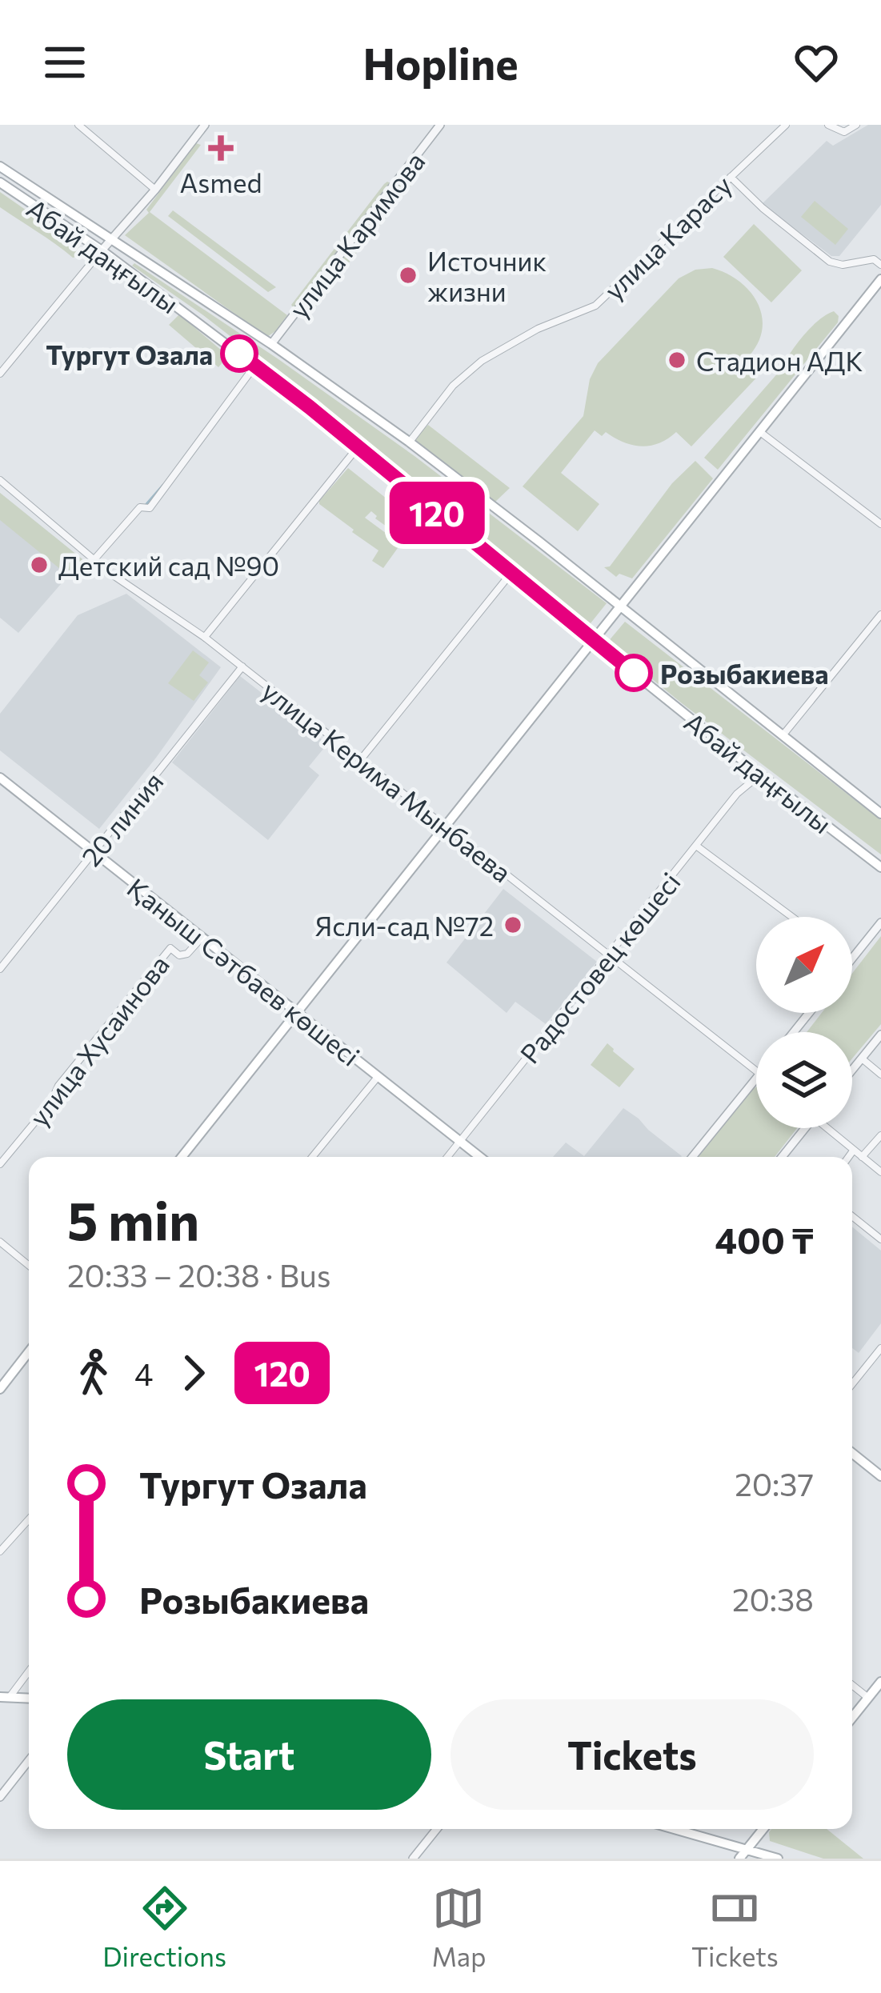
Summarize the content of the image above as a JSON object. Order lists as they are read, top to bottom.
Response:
{
  "streets": {
    "main road": ["Абай даңғылы", "Қаныш Сәтбаев көшесі"],
    "street": [
      "улица Каримова",
      "улица Карасу",
      "улица Керима Мынбаева",
      "20 линия",
      "Радостовец көшесі",
      "улица Хусаинова"
    ]
  },
  "crossings": [
    ["улица Каримова", "Абай даңғылы"],
    ["улица Карасу", "Абай даңғылы"],
    ["Абай даңғылы", "Радостовец көшесі"],
    ["улица Керима Мынбаева", "20 линия"],
    ["улица Керима Мынбаева", "Радостовец көшесі"],
    ["20 линия", "Қаныш Сәтбаев көшесі"],
    ["Радостовец көшесі", "Қаныш Сәтбаев көшесі"],
    ["Қаныш Сәтбаев көшесі", "улица Хусаинова"]
  ],
  "places": {
    "health": ["Asmed"],
    "other": [
      "Источник жизни",
      "Тургут Озала",
      "Стадион АДК",
      "Детский сад №90",
      "Розыбакиева",
      "Ясли-сад №72"
    ]
  },
  "lines": ["bus line 120"],
  "north": "top right",
  "page": {
    "header": "Hopline",
    "on_map": "120",
    "heading": ["5 min", "20:33 – 20:38 · Bus", "400 ₸"],
    "legs": ["4", "120"],
    "list": [
      {
        "name": "Тургут Озала",
        "value": "20:37"
      },
      {
        "name": "Розыбакиева",
        "value": "20:38"
      }
    ],
    "buttons": ["Start", "Tickets"],
    "tabs": ["Directions", "Map", "Tickets"]
  }
}
